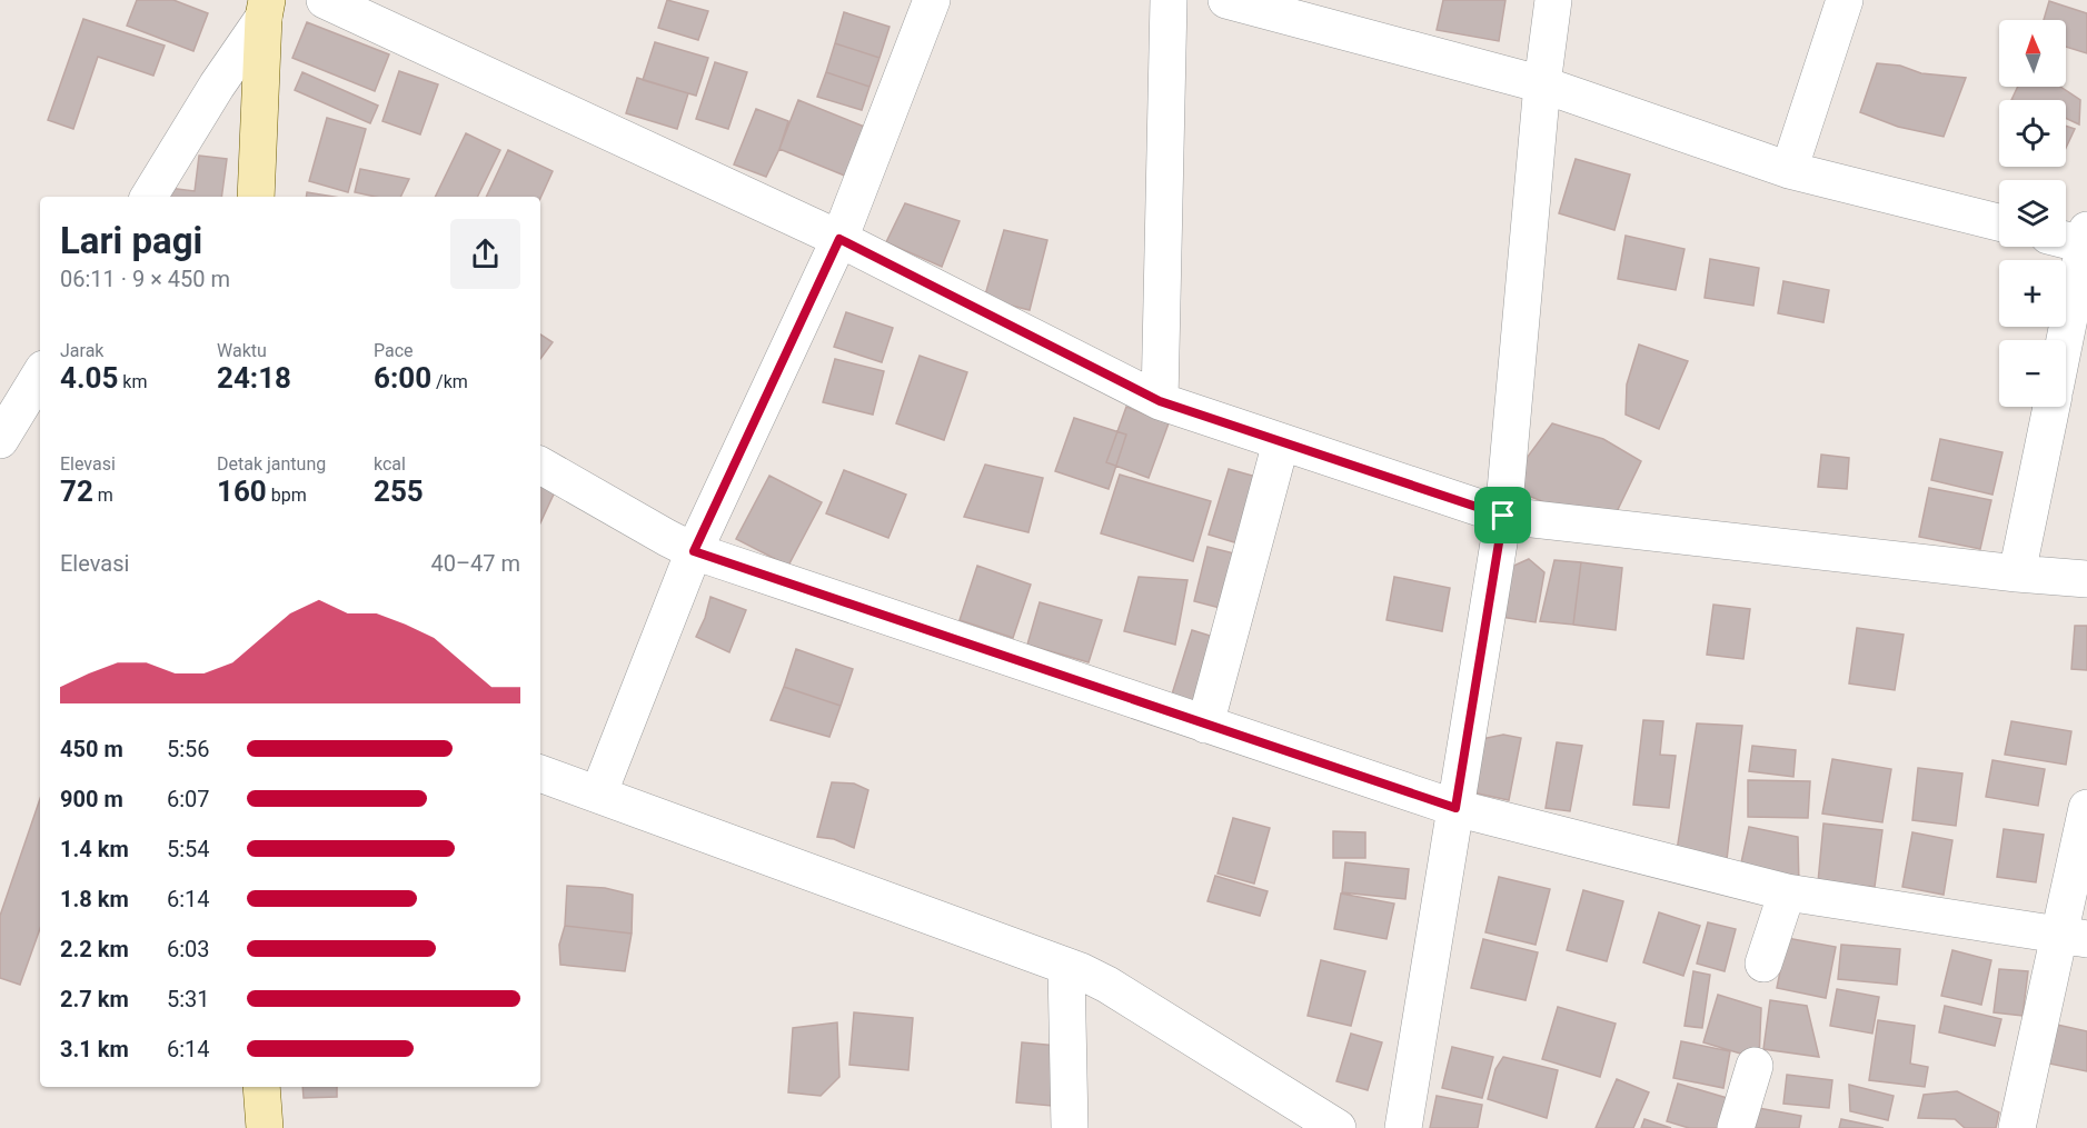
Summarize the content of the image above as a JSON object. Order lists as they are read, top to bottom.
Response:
{
  "north": "top",
  "page": {
    "map_buttons": ["+", "−"],
    "heading": ["Lari pagi", "06:11 · 9 × 450 m"],
    "stats": [
      ["Jarak", "4.05 km"],
      ["Waktu", "24:18"],
      ["Pace", "6:00 /km"],
      ["Elevasi", "72 m"],
      ["Detak jantung", "160 bpm"],
      ["kcal", "255"]
    ],
    "chart": ["Elevasi", "40–47 m"],
    "list": [
      {
        "name": "450 m",
        "note": "5:56"
      },
      {
        "name": "900 m",
        "note": "6:07"
      },
      {
        "name": "1.4 km",
        "note": "5:54"
      },
      {
        "name": "1.8 km",
        "note": "6:14"
      },
      {
        "name": "2.2 km",
        "note": "6:03"
      },
      {
        "name": "2.7 km",
        "note": "5:31"
      },
      {
        "name": "3.1 km",
        "note": "6:14"
      }
    ]
  }
}
